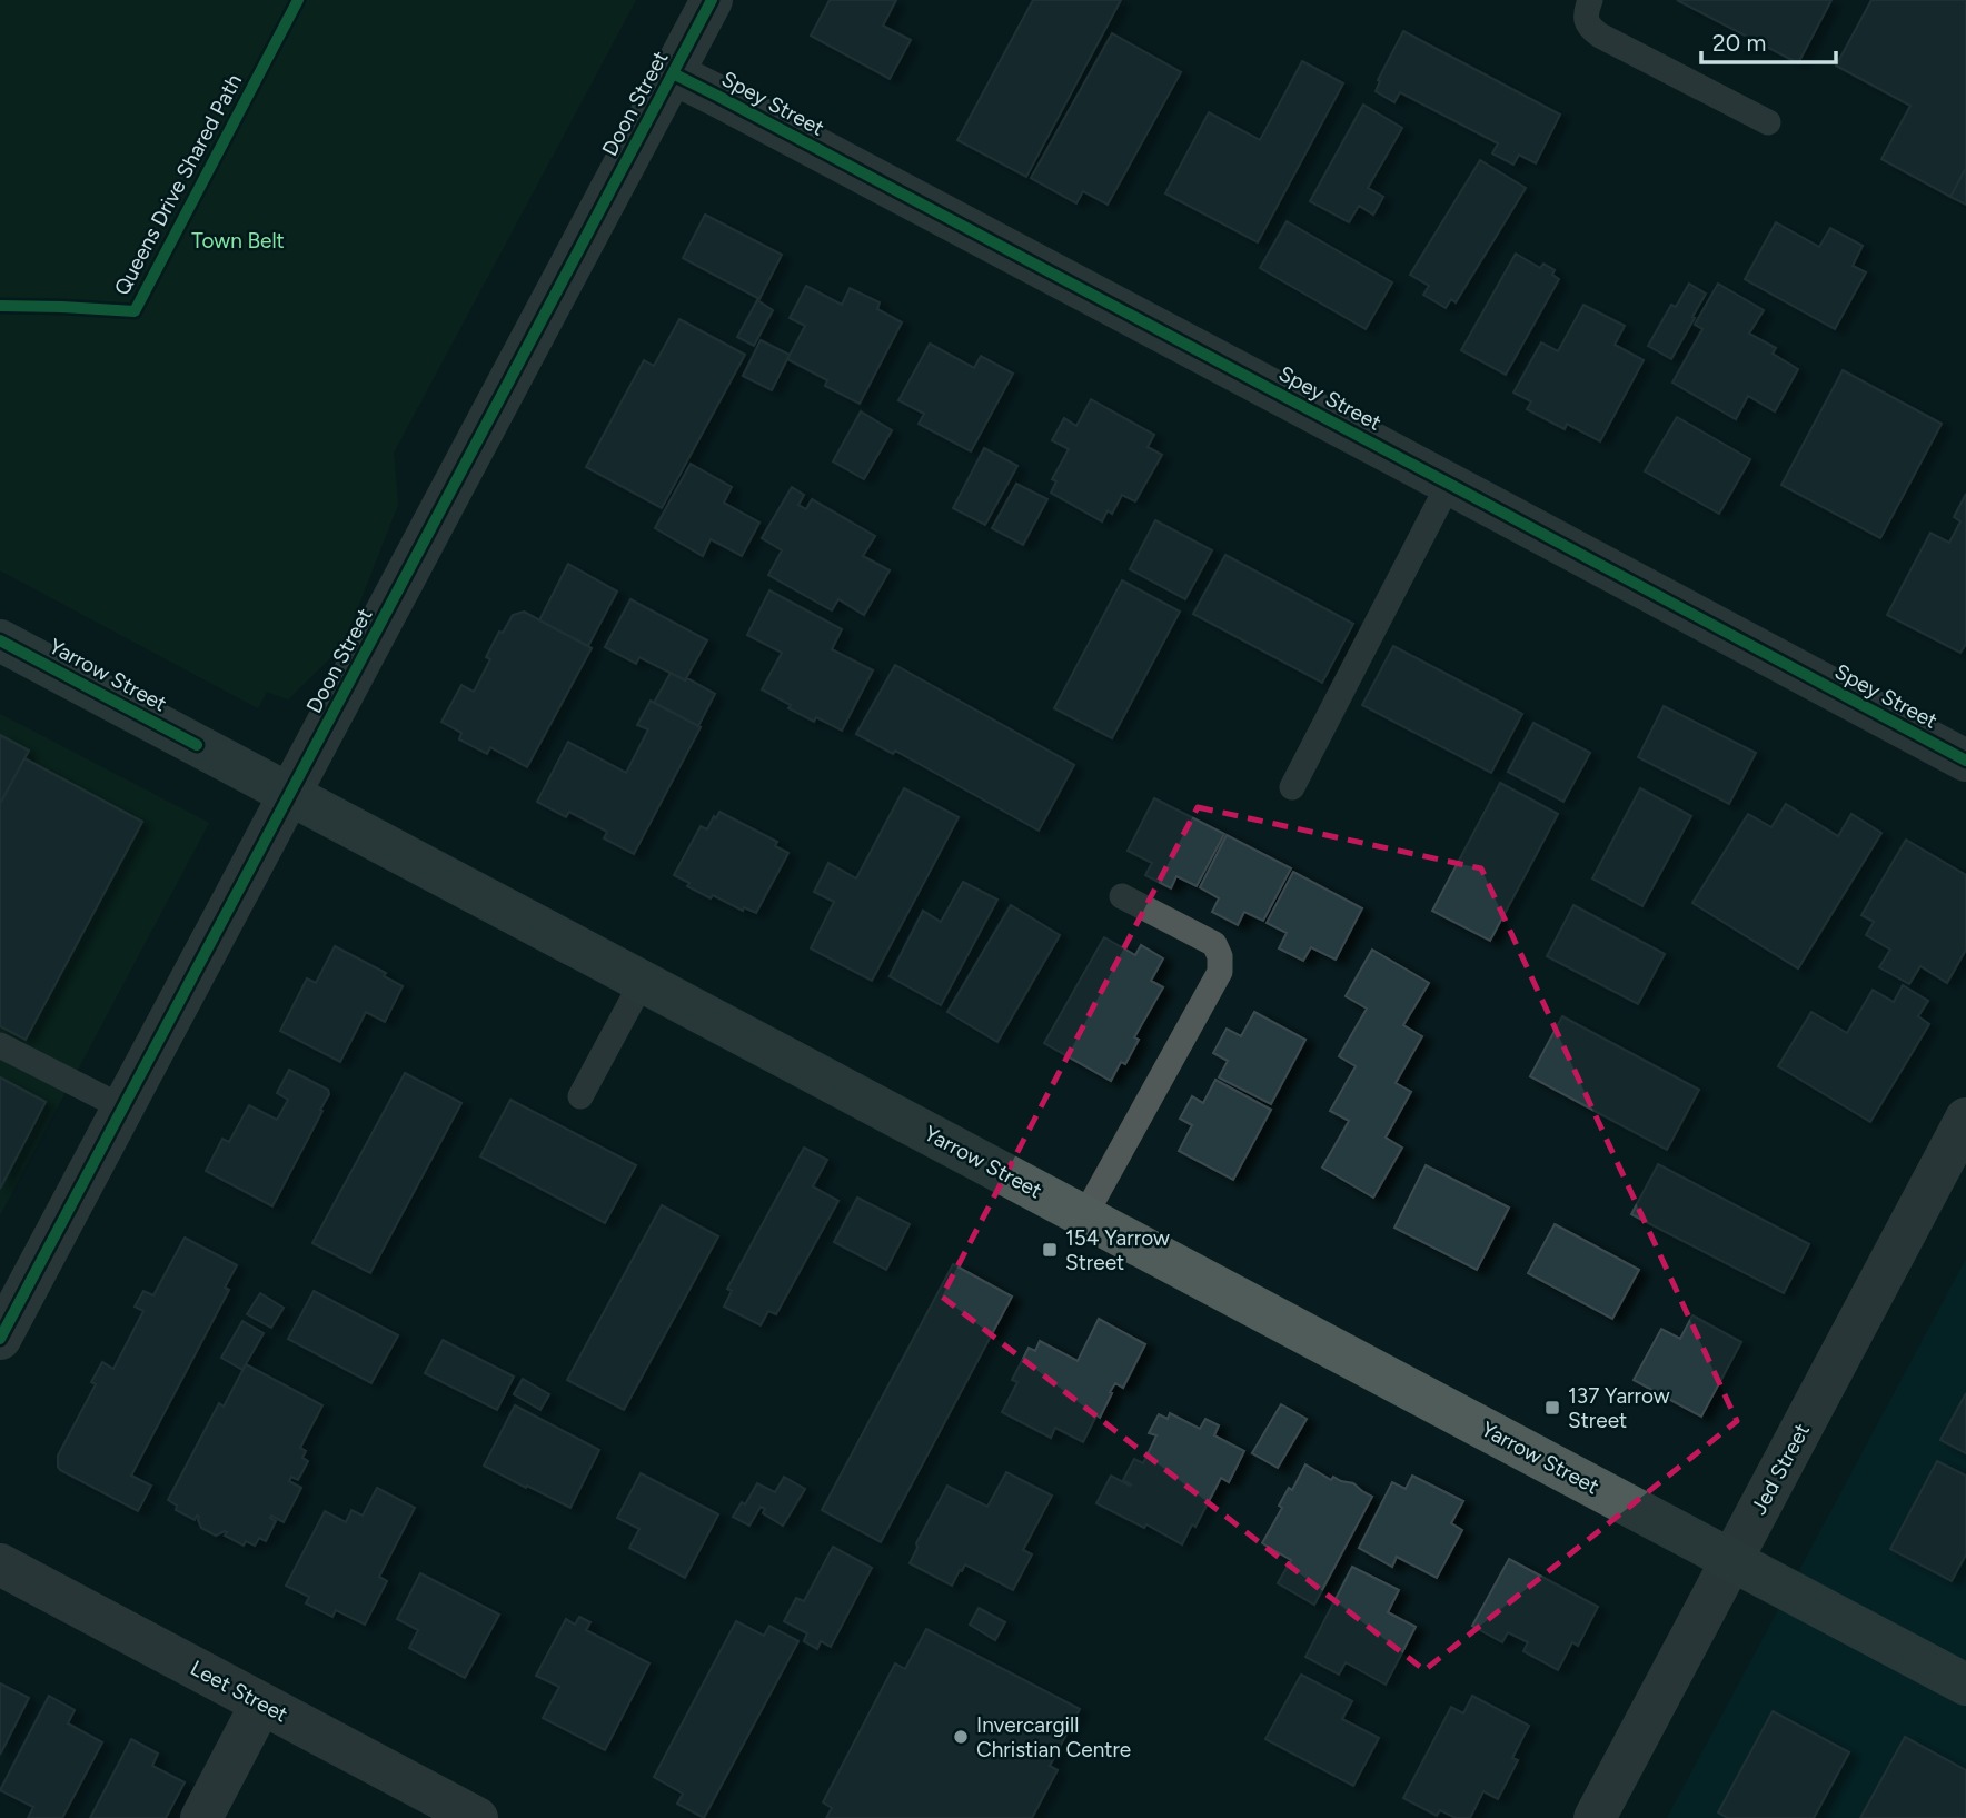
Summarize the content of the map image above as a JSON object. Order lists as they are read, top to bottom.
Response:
{
  "streets": {
    "main road": ["Yarrow Street"],
    "street": [
      "Doon Street",
      "Spey Street",
      "Jed Street",
      "Leet Street"
    ],
    "cycle path": ["Queens Drive Shared Path"]
  },
  "crossings": [
    ["Doon Street", "Spey Street"],
    ["Doon Street", "Yarrow Street"],
    ["Yarrow Street", "Jed Street"]
  ],
  "parks": ["Town Belt"],
  "places": {
    "transit": ["154 Yarrow Street", "137 Yarrow Street"],
    "other": ["Invercargill Christian Centre"]
  },
  "scale_bar": "20 m"
}
